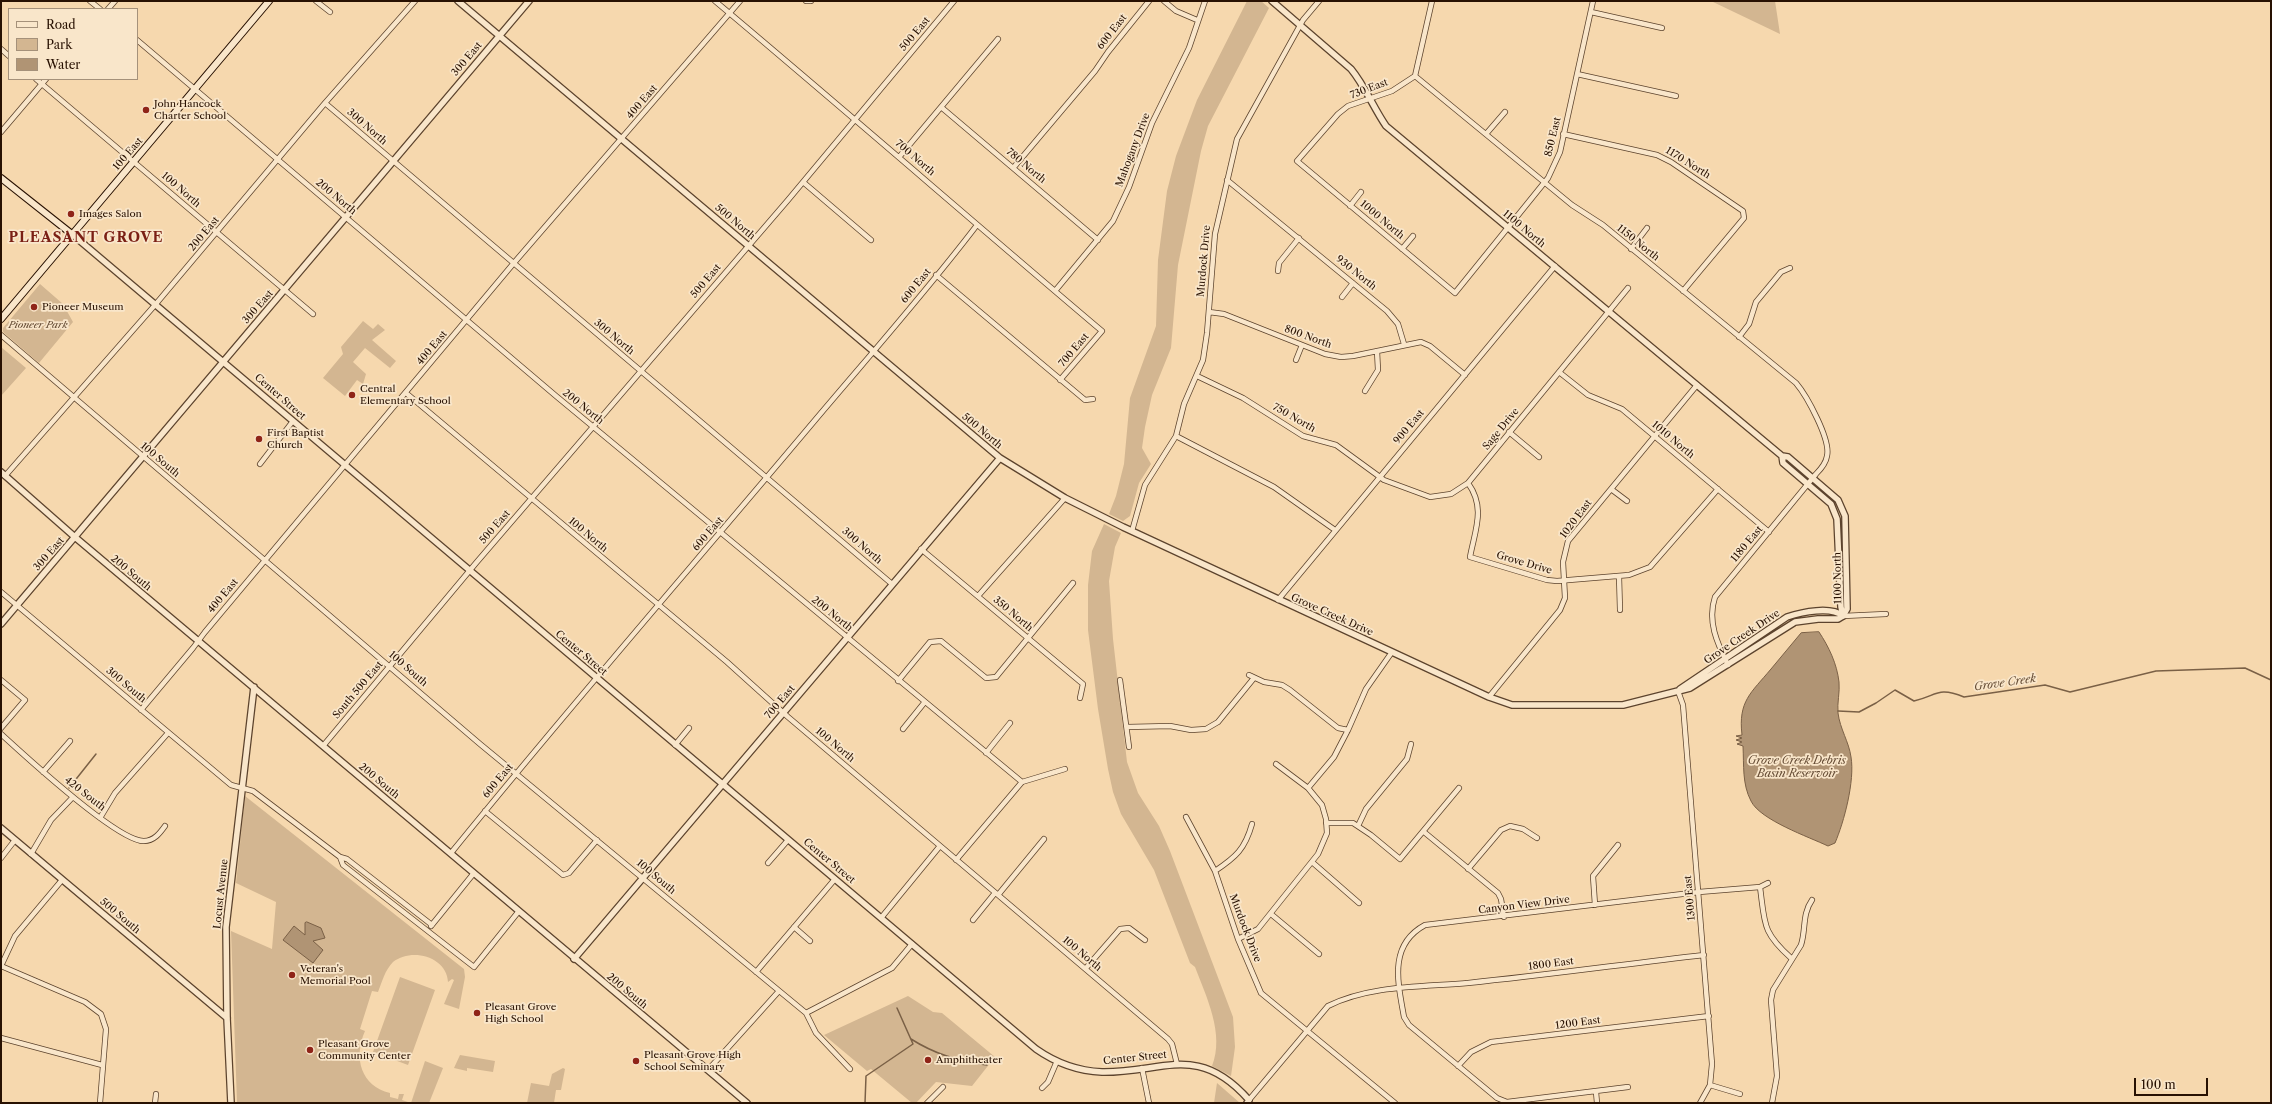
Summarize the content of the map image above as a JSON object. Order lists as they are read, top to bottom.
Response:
{
  "streets": {
    "main road": ["100 East", "Center Street"],
    "street": [
      "600 East",
      "500 East",
      "300 East",
      "730 East",
      "400 East",
      "300 North",
      "850 East",
      "Mahogany Drive",
      "700 North",
      "1170 North",
      "780 North",
      "100 North",
      "200 North",
      "1000 North",
      "500 North",
      "1100 North",
      "200 East",
      "1150 North",
      "Murdock Drive",
      "930 North",
      "800 North",
      "700 East",
      "750 North",
      "900 East",
      "Sage Drive",
      "1010 North",
      "100 South",
      "1020 East",
      "1180 East",
      "Grove Drive",
      "200 South",
      "350 North",
      "Grove Creek Drive",
      "300 South",
      "South 500 East",
      "420 South",
      "Locust Avenue",
      "1300 East",
      "Canyon View Drive",
      "500 South",
      "1800 East",
      "1200 East"
    ]
  },
  "crossings": [
    ["600 East", "300 North"],
    ["600 East", "700 North"],
    ["600 East", "780 North"],
    ["600 East", "100 North"],
    ["600 East", "200 North"],
    ["600 East", "500 North"],
    ["600 East", "Center Street"],
    ["600 East", "100 South"],
    ["600 East", "200 South"],
    ["500 East", "300 North"],
    ["500 East", "700 North"],
    ["500 East", "100 North"],
    ["500 East", "200 North"],
    ["500 East", "500 North"],
    ["500 East", "Center Street"],
    ["500 East", "South 500 East"],
    ["300 East", "300 North"],
    ["300 East", "100 North"],
    ["300 East", "200 North"],
    ["300 East", "500 North"],
    ["300 East", "Center Street"],
    ["300 East", "100 South"],
    ["300 East", "200 South"],
    ["300 East", "300 South"],
    ["730 East", "1000 North"],
    ["730 East", "1100 North"],
    ["730 East", "1150 North"],
    ["400 East", "300 North"],
    ["400 East", "700 North"],
    ["400 East", "100 North"],
    ["400 East", "200 North"],
    ["400 East", "500 North"],
    ["400 East", "Center Street"],
    ["400 East", "100 South"],
    ["400 East", "200 South"],
    ["400 East", "300 South"],
    ["300 North", "200 East"],
    ["300 North", "700 East"],
    ["850 East", "1170 North"],
    ["850 East", "1000 North"],
    ["850 East", "1100 North"],
    ["850 East", "1150 North"],
    ["Mahogany Drive", "700 North"],
    ["Mahogany Drive", "780 North"],
    ["100 East", "100 North"],
    ["100 East", "200 North"],
    ["100 East", "Center Street"],
    ["700 North", "700 East"],
    ["1170 North", "1150 North"],
    ["100 North", "200 East"],
    ["100 North", "700 East"],
    ["100 North", "Center Street"],
    ["200 North", "200 East"],
    ["200 North", "700 East"],
    ["500 North", "700 East"],
    ["500 North", "Grove Creek Drive"],
    ["1100 North", "Murdock Drive"],
    ["1100 North", "900 East"],
    ["1100 North", "Sage Drive"],
    ["1100 North", "1020 East"],
    ["1100 North", "1180 East"],
    ["1100 North", "Grove Creek Drive"],
    ["200 East", "Center Street"],
    ["200 East", "100 South"],
    ["200 East", "200 South"],
    ["1150 North", "1180 East"],
    ["Murdock Drive", "930 North"],
    ["Murdock Drive", "800 North"],
    ["Murdock Drive", "750 North"],
    ["Murdock Drive", "Grove Creek Drive"],
    ["Murdock Drive", "1800 East"],
    ["930 North", "800 North"],
    ["700 East", "Center Street"],
    ["700 East", "100 South"],
    ["700 East", "200 South"],
    ["700 East", "350 North"],
    ["700 East", "Grove Creek Drive"],
    ["Center Street", "South 500 East"],
    ["750 North", "900 East"],
    ["750 North", "Sage Drive"],
    ["900 East", "Sage Drive"],
    ["900 East", "Grove Creek Drive"],
    ["Sage Drive", "1010 North"],
    ["Sage Drive", "Grove Drive"],
    ["1010 North", "1020 East"],
    ["1010 North", "1180 East"],
    ["1010 North", "Grove Drive"],
    ["100 South", "South 500 East"],
    ["1020 East", "Grove Drive"],
    ["1020 East", "Grove Creek Drive"],
    ["1180 East", "Grove Creek Drive"],
    ["200 South", "South 500 East"],
    ["200 South", "Locust Avenue"],
    ["Grove Creek Drive", "1300 East"],
    ["300 South", "Locust Avenue"],
    ["Locust Avenue", "500 South"],
    ["1300 East", "Canyon View Drive"],
    ["1300 East", "1800 East"],
    ["1300 East", "1200 East"],
    ["Canyon View Drive", "1800 East"]
  ],
  "districts": ["PLEASANT GROVE"],
  "water": ["Grove Creek", "Grove Creek Debris Basin Reservoir"],
  "parks": ["Pioneer Park"],
  "places": [
    "John Hancock Charter School",
    "Images Salon",
    "Pioneer Museum",
    "Central Elementary School",
    "First Baptist Church",
    "Veteran's Memorial Pool",
    "Pleasant Grove High School",
    "Pleasant Grove Community Center",
    "Amphitheater",
    "Pleasant Grove High School Seminary"
  ],
  "legend": ["Road", "Park", "Water"],
  "scale_bar": "100 m"
}
